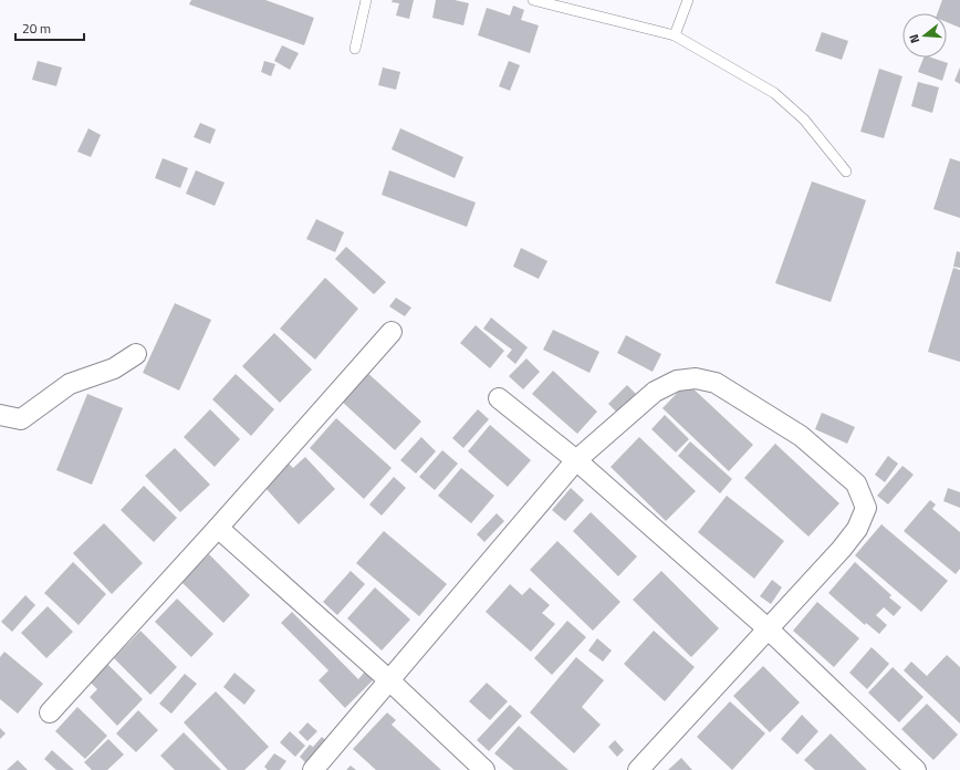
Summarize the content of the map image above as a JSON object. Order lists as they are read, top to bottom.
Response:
{
  "scale_bar": "20 m",
  "north": "left"
}
